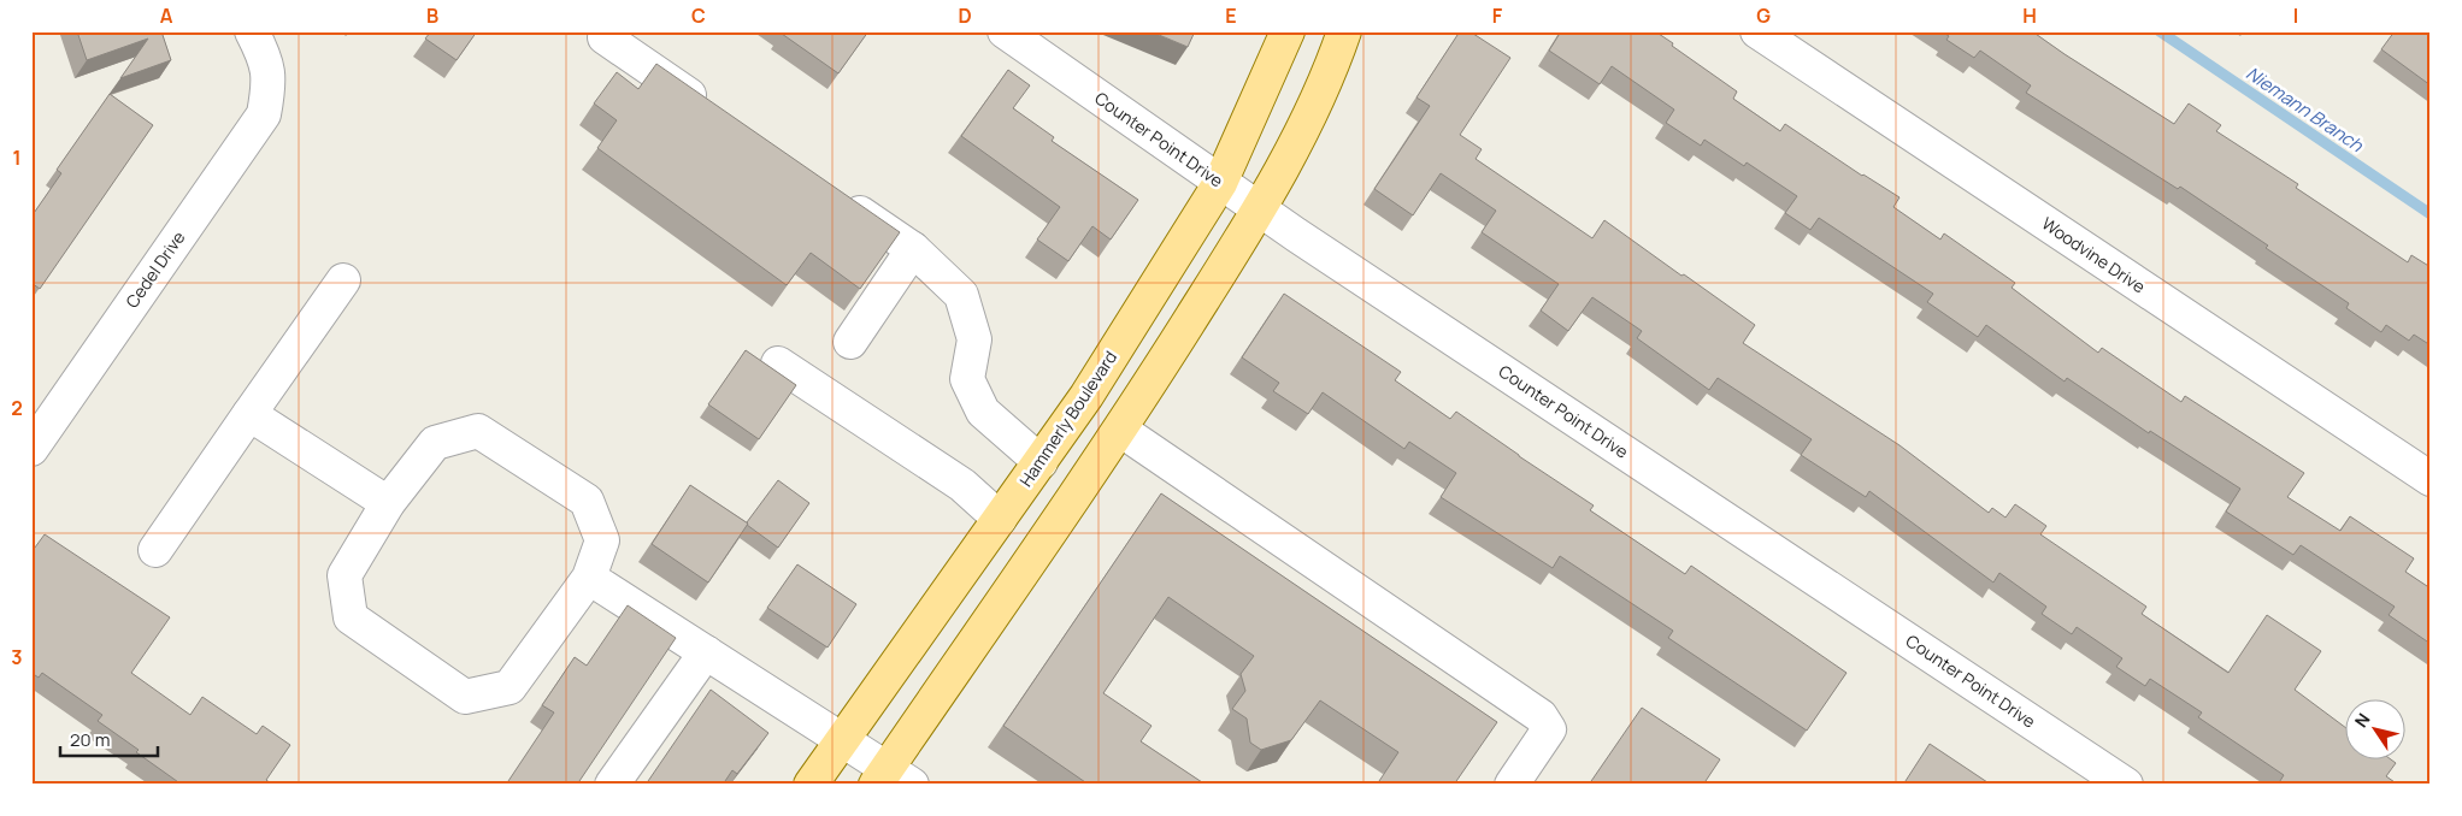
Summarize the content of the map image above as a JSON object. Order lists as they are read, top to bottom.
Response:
{
  "streets": {
    "main road": ["Hammerly Boulevard"],
    "street": ["Counter Point Drive", "Woodvine Drive", "Cedel Drive"]
  },
  "crossings": [
    ["Counter Point Drive", "Hammerly Boulevard"]
  ],
  "water": ["Niemann Branch"],
  "scale_bar": "20 m",
  "north": "top left",
  "grid": {
    "columns": [
      "A",
      "B",
      "C",
      "D",
      "E",
      "F",
      "G",
      "H",
      "I"
    ],
    "rows": ["1", "2", "3"]
  }
}
